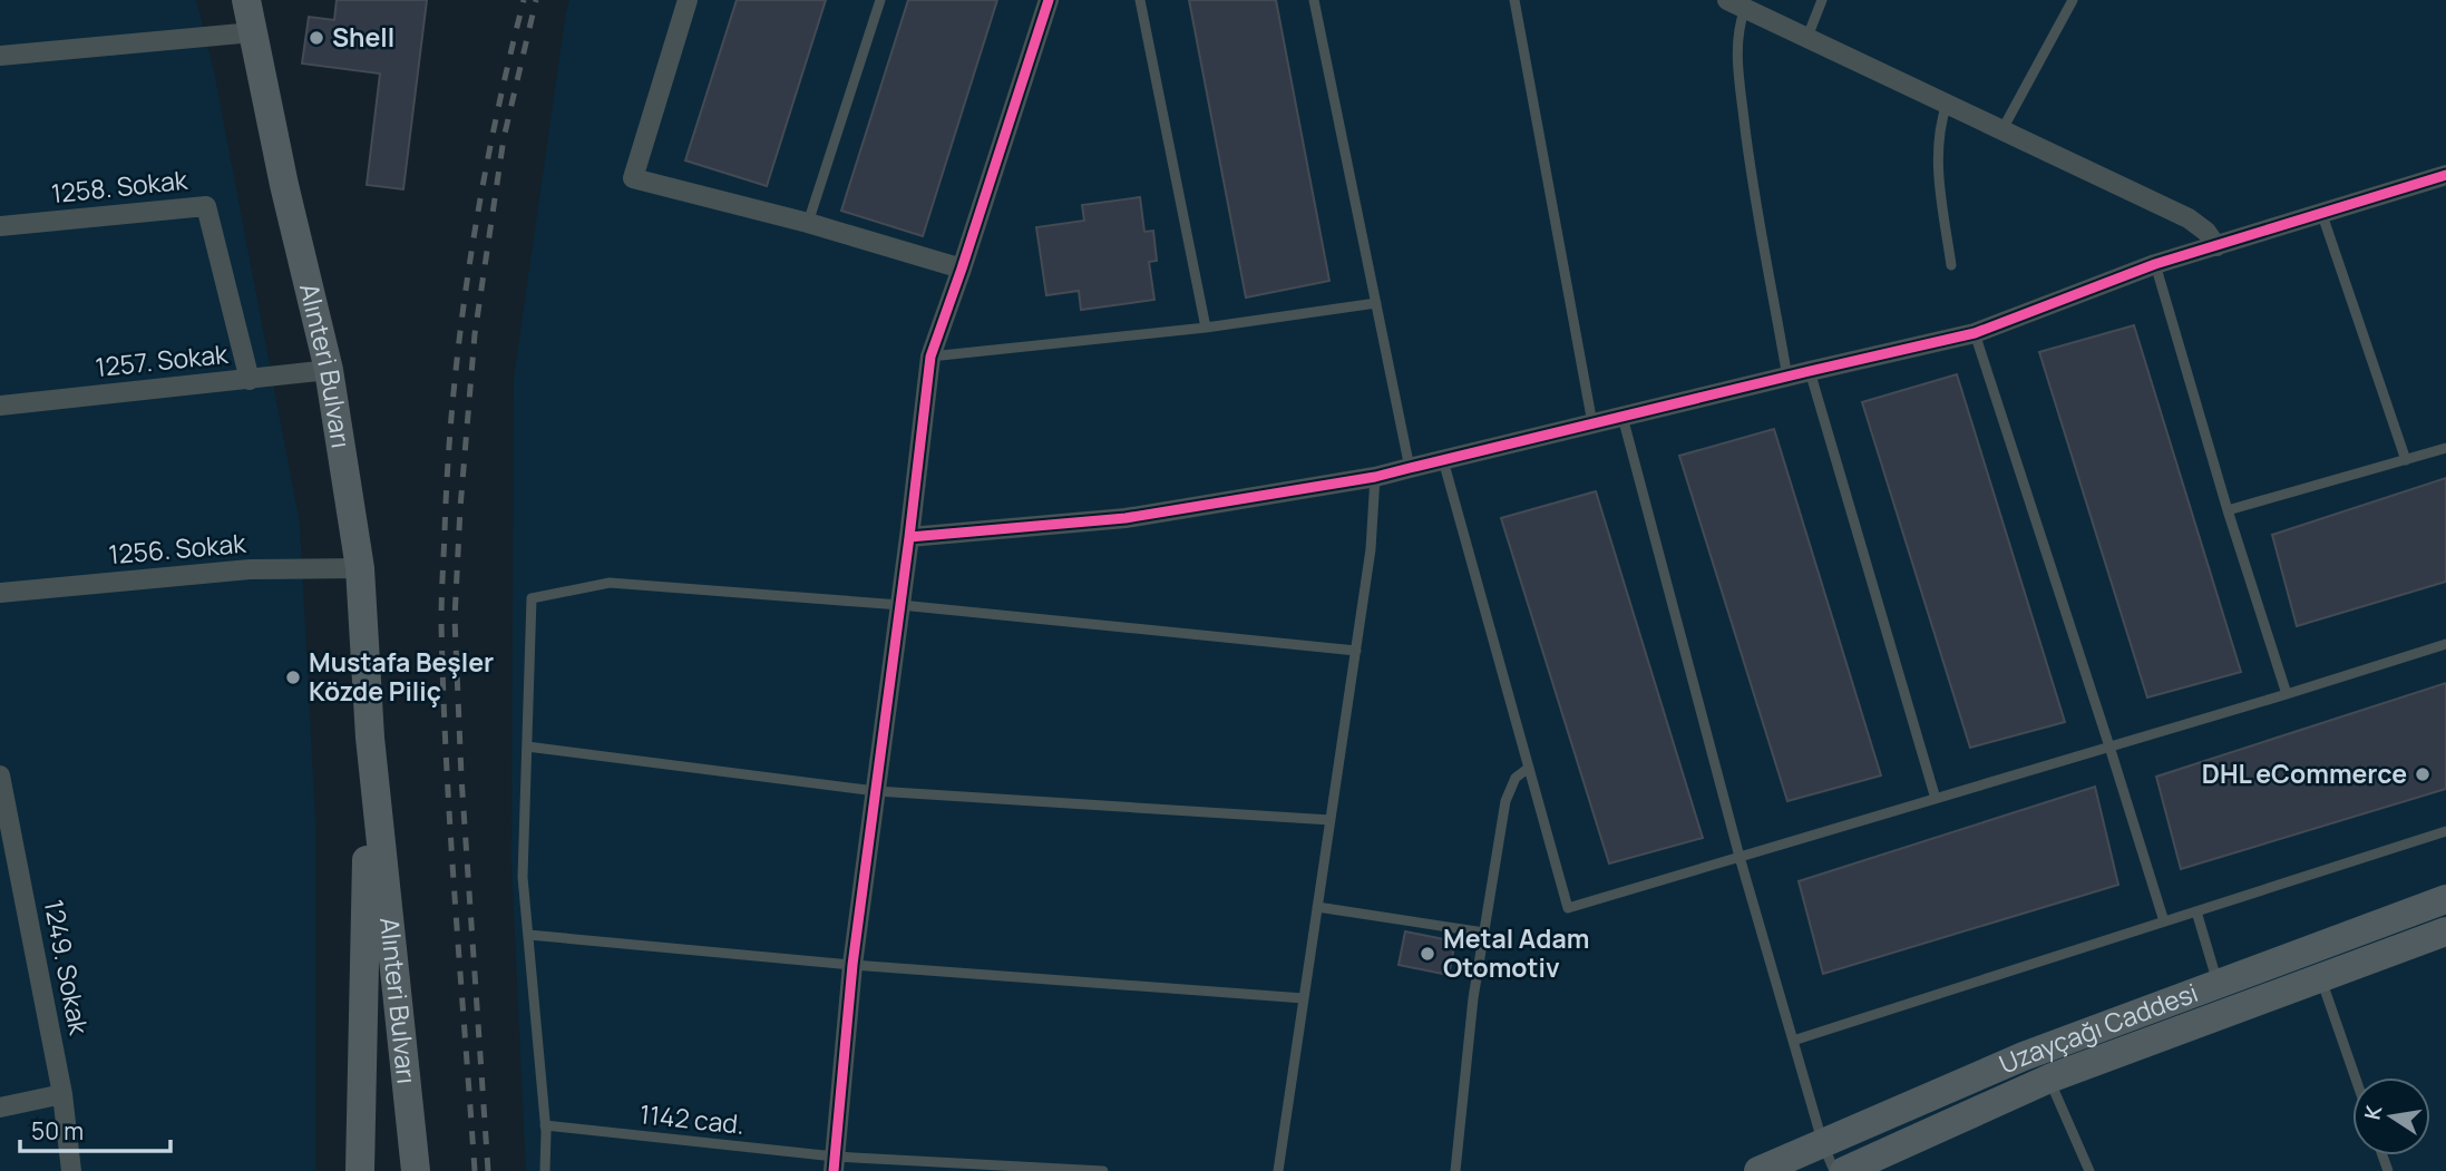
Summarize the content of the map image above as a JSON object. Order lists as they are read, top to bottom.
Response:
{
  "streets": {
    "main road": ["Alınteri Bulvarı", "Uzayçağı Caddesi"],
    "street": [
      "1258. Sokak",
      "1257. Sokak",
      "1256. Sokak",
      "1249. Sokak"
    ],
    "lane": ["1142 cad."]
  },
  "crossings": [
    ["1258. Sokak", "1257. Sokak"],
    ["1257. Sokak", "Alınteri Bulvarı"],
    ["Alınteri Bulvarı", "1256. Sokak"]
  ],
  "places": [
    "Shell",
    "Mustafa Beşler Közde Piliç",
    "DHL eCommerce",
    "Metal Adam Otomotiv"
  ],
  "scale_bar": "50 m",
  "north": "left"
}
